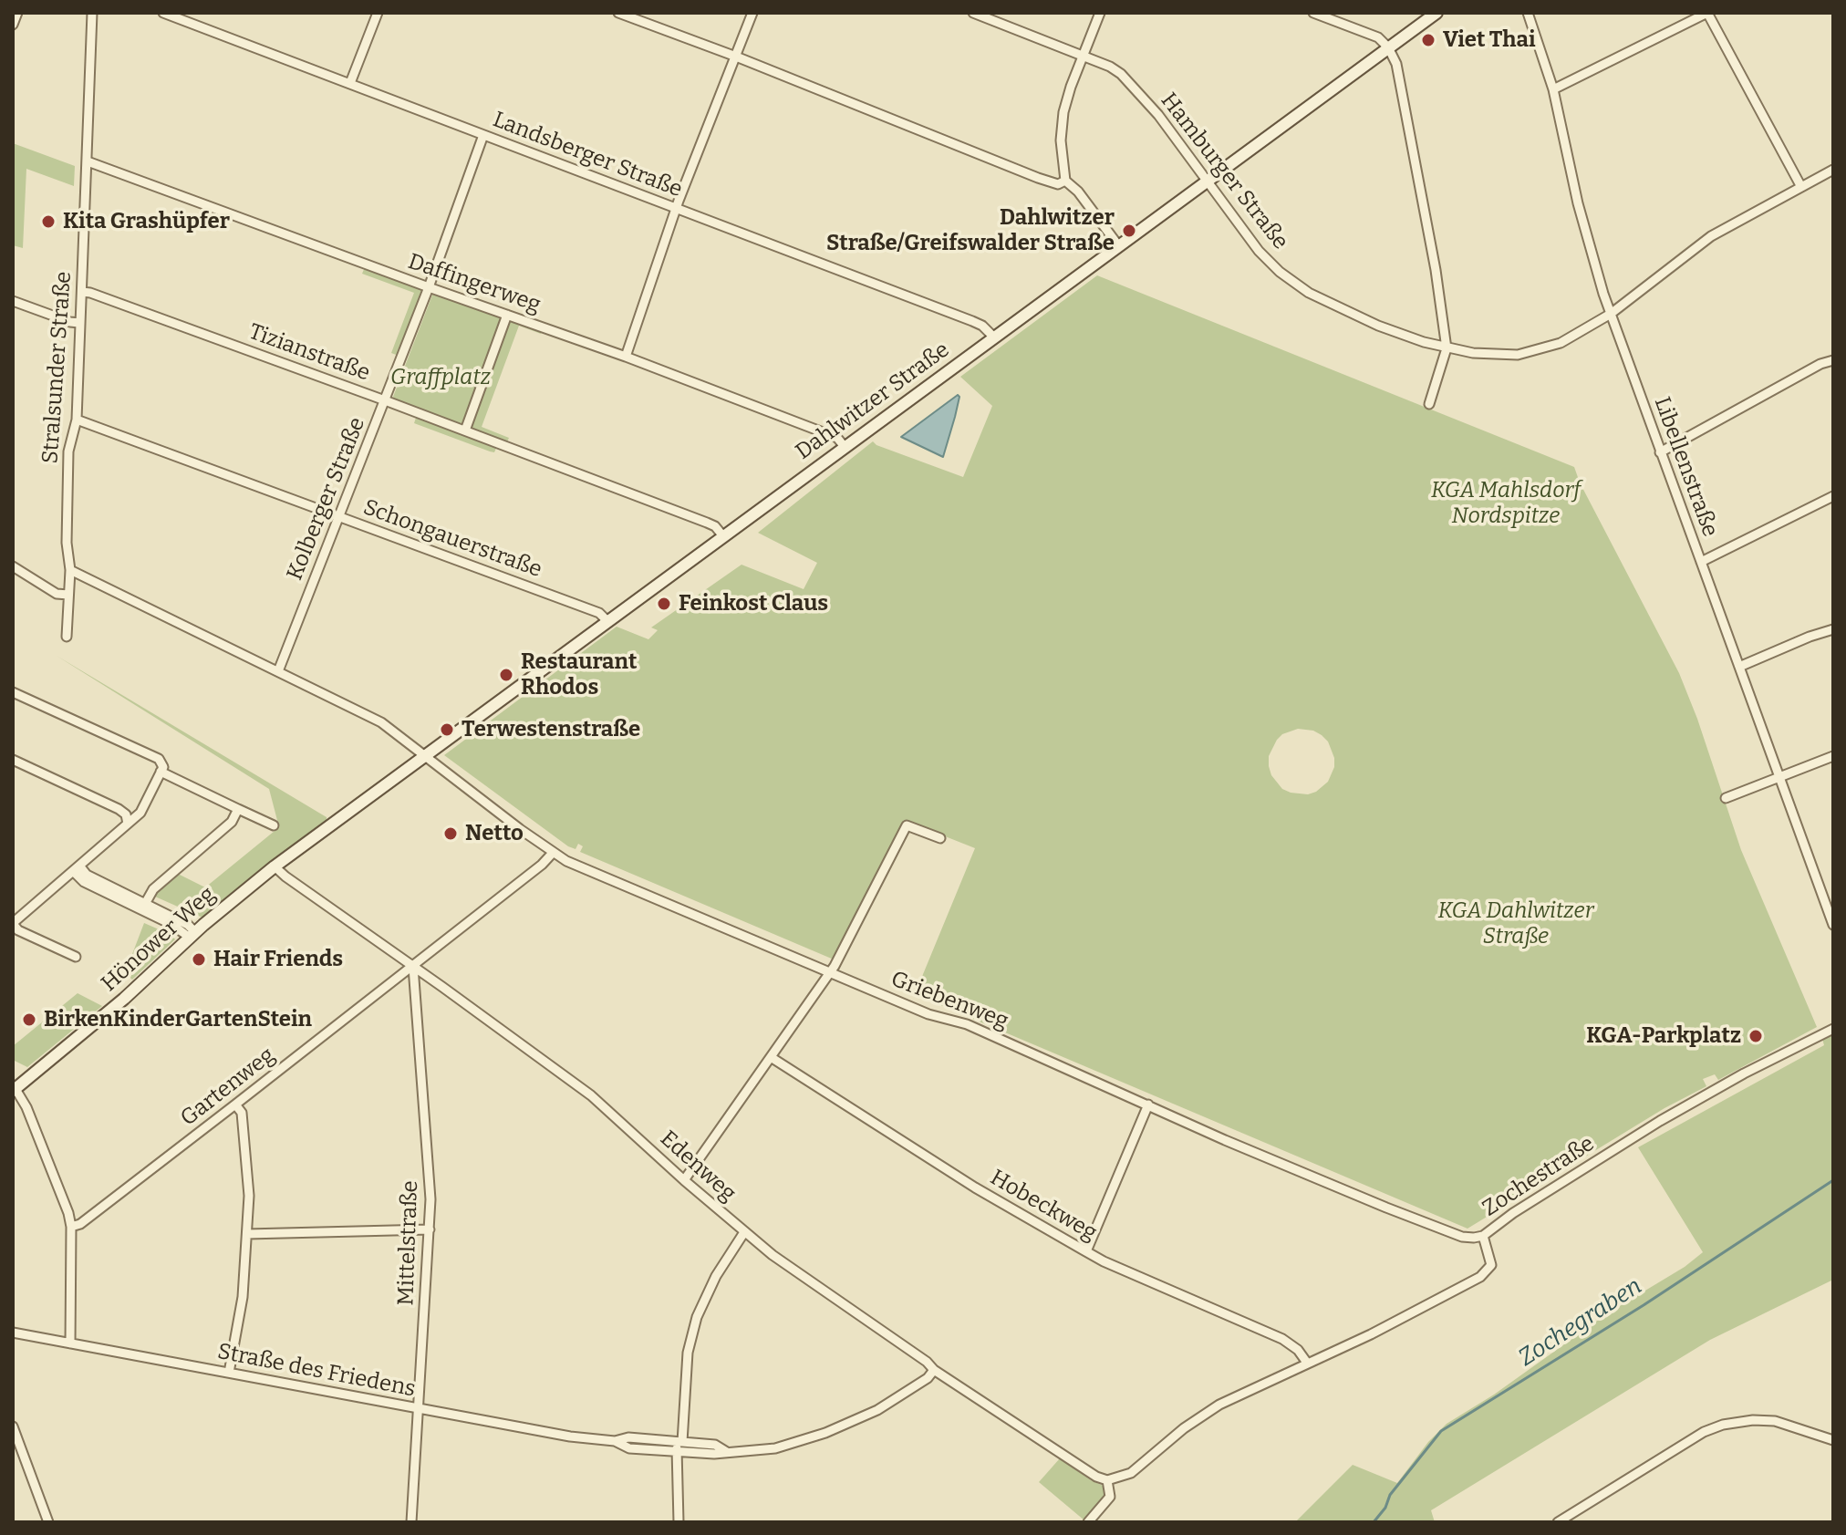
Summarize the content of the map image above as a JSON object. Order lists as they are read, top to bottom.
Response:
{
  "streets": {
    "main road": ["Dahlwitzer Straße", "Hönower Weg"],
    "street": [
      "Landsberger Straße",
      "Hamburger Straße",
      "Daffingerweg",
      "Tizianstraße",
      "Stralsunder Straße",
      "Libellenstraße",
      "Kolberger Straße",
      "Schongauerstraße",
      "Griebenweg",
      "Gartenweg",
      "Edenweg",
      "Zochestraße",
      "Hobeckweg",
      "Mittelstraße",
      "Straße des Friedens"
    ]
  },
  "crossings": [
    ["Landsberger Straße", "Dahlwitzer Straße"],
    ["Landsberger Straße", "Kolberger Straße"],
    ["Hamburger Straße", "Dahlwitzer Straße"],
    ["Hamburger Straße", "Libellenstraße"],
    ["Daffingerweg", "Stralsunder Straße"],
    ["Daffingerweg", "Dahlwitzer Straße"],
    ["Daffingerweg", "Kolberger Straße"],
    ["Tizianstraße", "Stralsunder Straße"],
    ["Tizianstraße", "Dahlwitzer Straße"],
    ["Tizianstraße", "Kolberger Straße"],
    ["Stralsunder Straße", "Schongauerstraße"],
    ["Dahlwitzer Straße", "Schongauerstraße"],
    ["Dahlwitzer Straße", "Hönower Weg"],
    ["Dahlwitzer Straße", "Griebenweg"],
    ["Kolberger Straße", "Schongauerstraße"],
    ["Hönower Weg", "Edenweg"],
    ["Griebenweg", "Gartenweg"],
    ["Griebenweg", "Zochestraße"],
    ["Gartenweg", "Edenweg"],
    ["Gartenweg", "Mittelstraße"],
    ["Edenweg", "Zochestraße"],
    ["Edenweg", "Mittelstraße"],
    ["Edenweg", "Straße des Friedens"],
    ["Zochestraße", "Hobeckweg"],
    ["Mittelstraße", "Straße des Friedens"]
  ],
  "water": ["Zochegraben"],
  "parks": ["Graffplatz", "KGA Mahlsdorf Nordspitze", "KGA Dahlwitzer Straße"],
  "places": [
    "Viet Thai",
    "Kita Grashüpfer",
    "Dahlwitzer Straße/Greifswalder Straße",
    "Feinkost Claus",
    "Restaurant Rhodos",
    "Terwestenstraße",
    "Netto",
    "Hair Friends",
    "BirkenKinderGartenStein",
    "KGA-Parkplatz"
  ]
}
